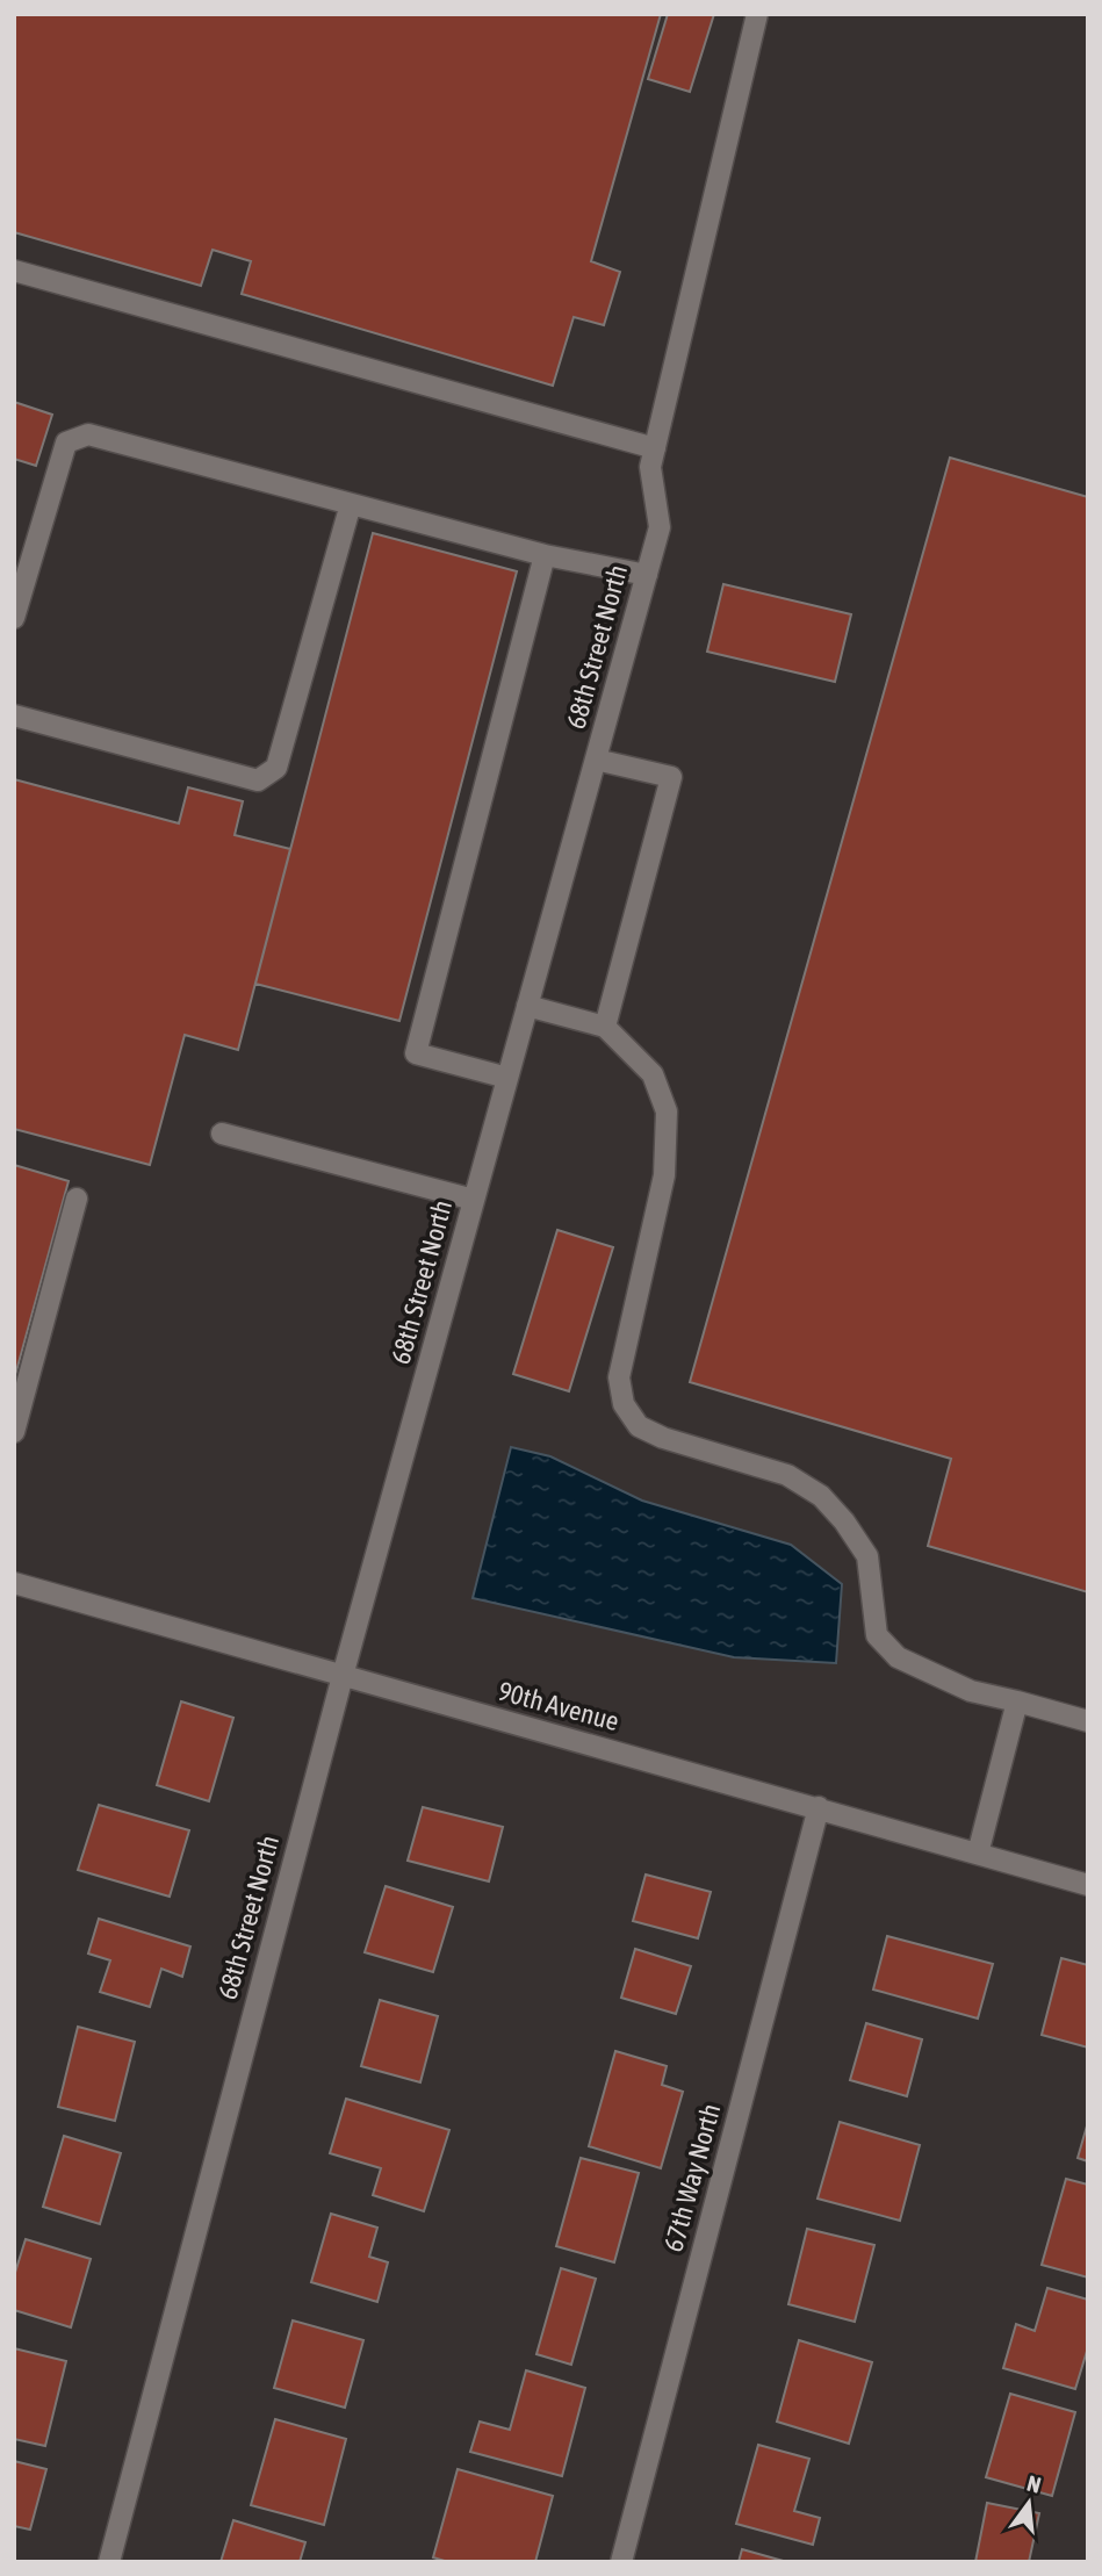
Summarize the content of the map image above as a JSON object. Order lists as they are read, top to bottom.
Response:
{
  "streets": {
    "street": ["68th Street North", "90th Avenue", "67th Way North"]
  },
  "crossings": [
    ["68th Street North", "90th Avenue"],
    ["90th Avenue", "67th Way North"]
  ],
  "north": "top"
}
